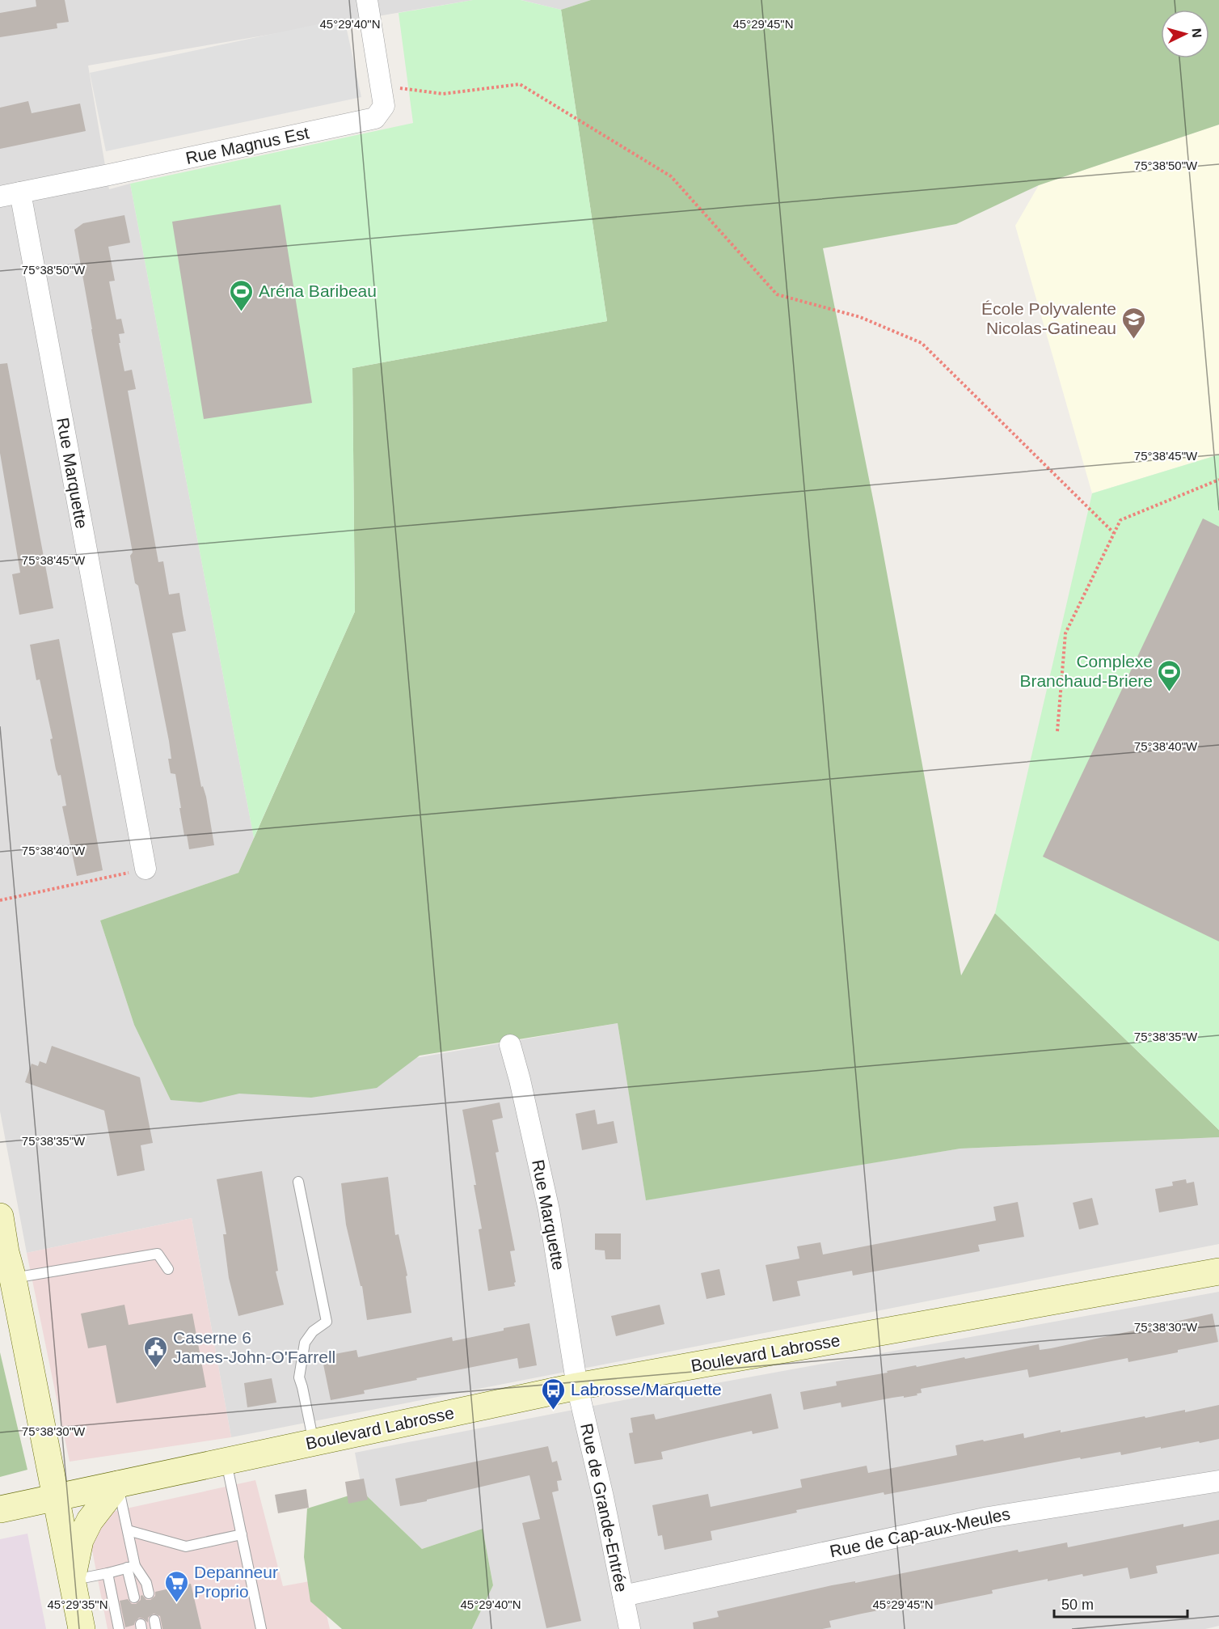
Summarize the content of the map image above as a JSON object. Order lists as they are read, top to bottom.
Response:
{
  "streets": {
    "main road": ["Boulevard Labrosse"],
    "street": [
      "Rue Magnus Est",
      "Rue Marquette",
      "Rue de Grande-Entrée",
      "Rue de Cap-aux-Meules"
    ]
  },
  "crossings": [
    ["Rue Magnus Est", "Rue Marquette"],
    ["Rue Marquette", "Boulevard Labrosse"],
    ["Rue Marquette", "Rue de Grande-Entrée"],
    ["Boulevard Labrosse", "Rue de Grande-Entrée"],
    ["Rue de Grande-Entrée", "Rue de Cap-aux-Meules"]
  ],
  "places": {
    "sports": ["Aréna Baribeau", "Complexe Branchaud-Briere"],
    "school or university": ["École Polyvalente Nicolas-Gatineau"],
    "public building": ["Caserne 6 James-John-O'Farrell"],
    "bus stop": ["Labrosse/Marquette"],
    "supermarket": ["Depanneur Proprio"]
  },
  "scale_bar": "50 m",
  "north": "right",
  "coordinates": [
    "45°29'40\"N",
    "45°29'45\"N",
    "75°38'50\"W",
    "75°38'45\"W",
    "75°38'40\"W",
    "75°38'35\"W",
    "75°38'30\"W",
    "45°29'35\"N"
  ]
}
